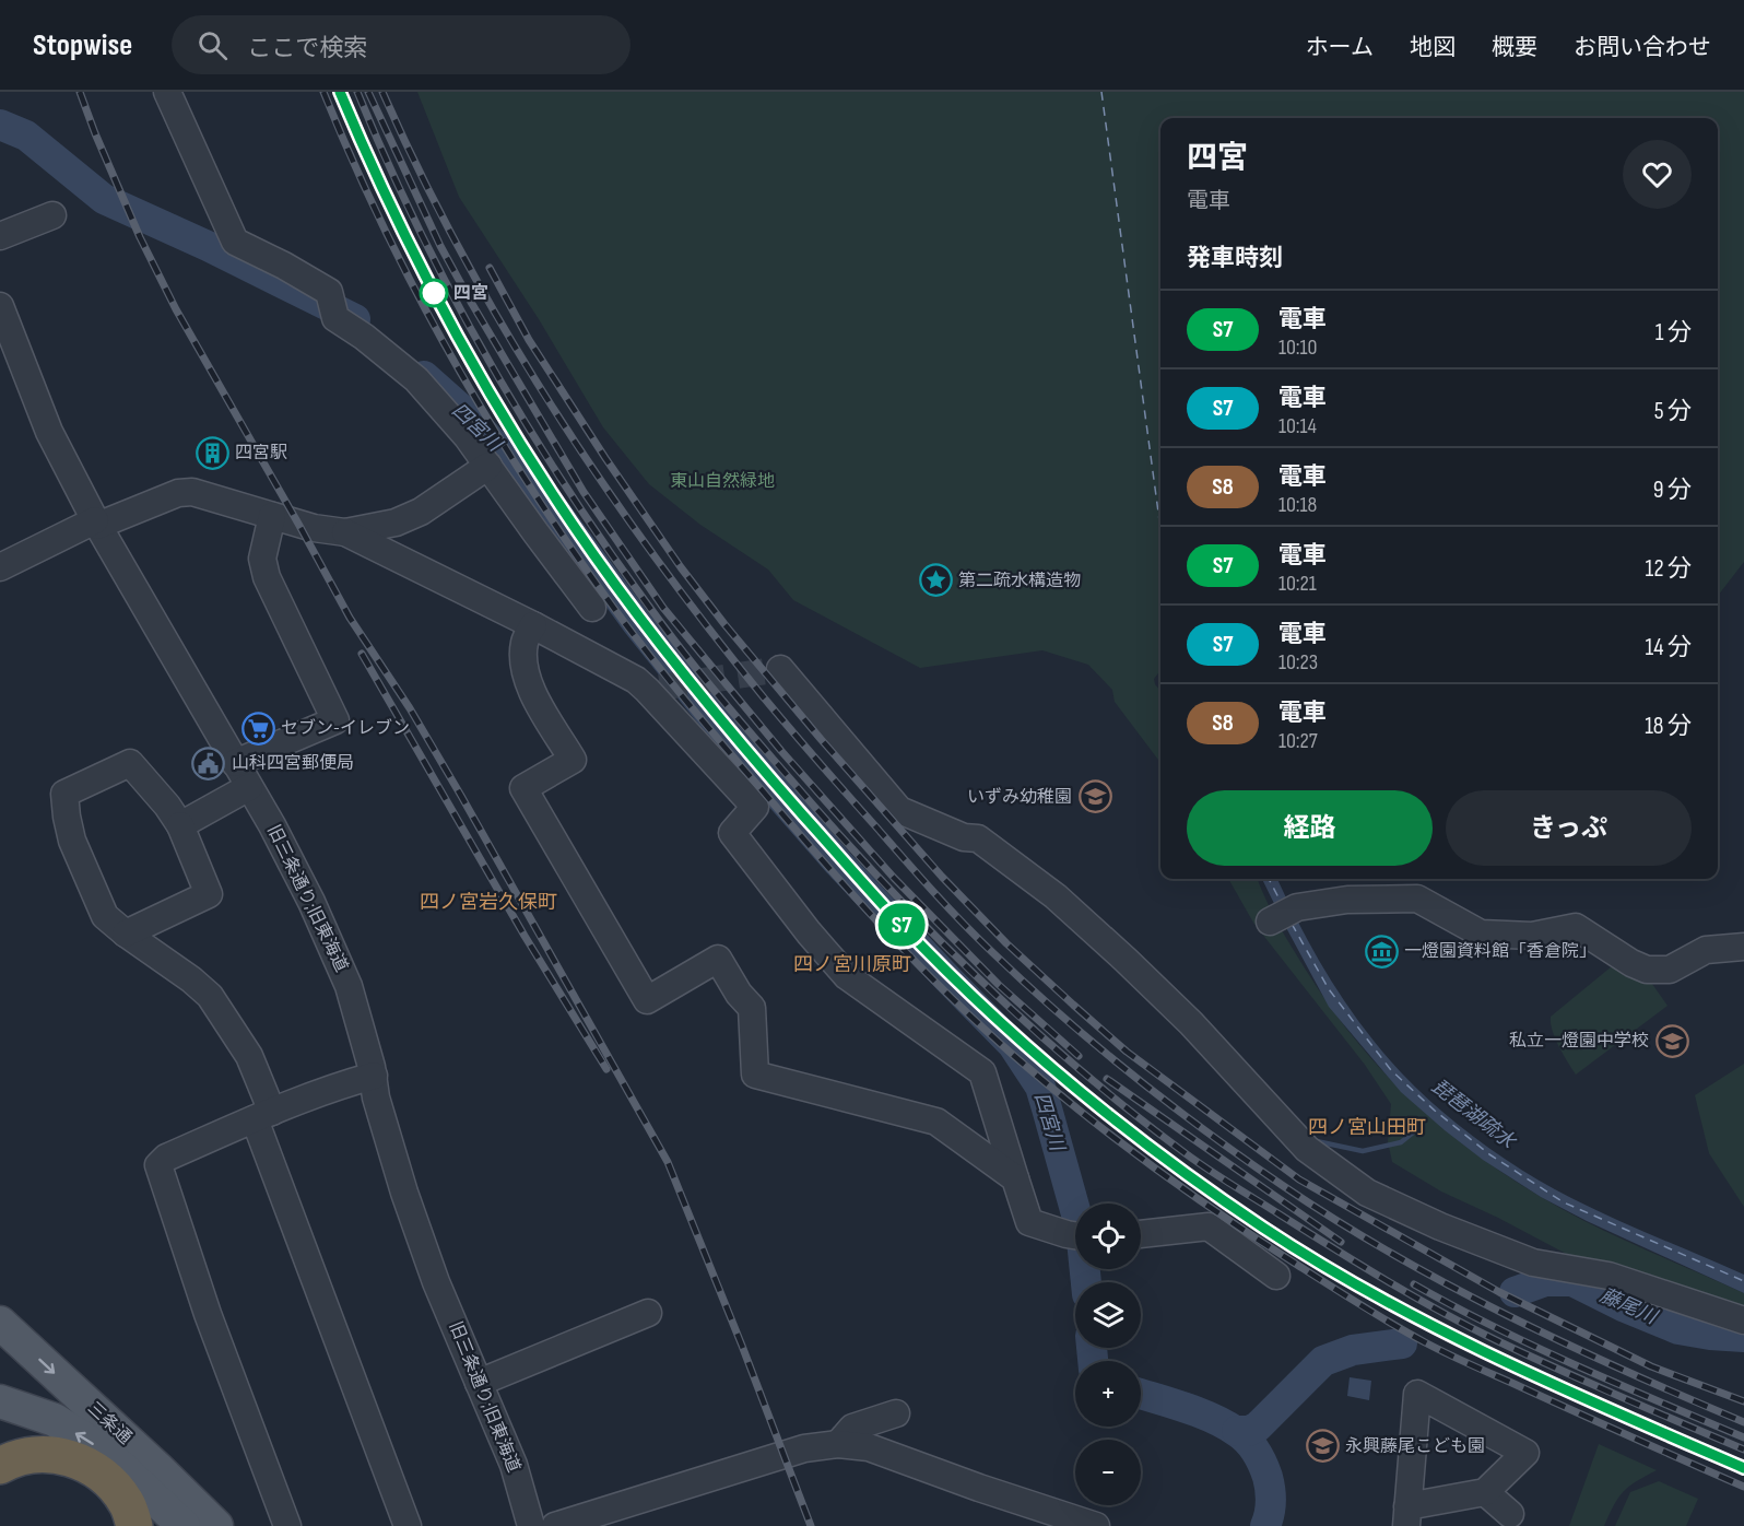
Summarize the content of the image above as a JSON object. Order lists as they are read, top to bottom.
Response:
{
  "streets": {
    "main road": ["三条通"],
    "street": ["旧三条通り;旧東海道"]
  },
  "districts": ["四ノ宮岩久保町", "四ノ宮川原町", "四ノ宮山田町"],
  "water": ["四宮川", "琵琶湖疏水", "藤尾川"],
  "parks": ["東山自然緑地"],
  "places": {
    "other": ["四宮"],
    "building": ["四宮駅"],
    "place": ["第二疏水構造物"],
    "supermarket": ["セブン-イレブン"],
    "public building": ["山科四宮郵便局"],
    "school or university": ["いずみ幼稚園", "私立一燈園中学校", "永興藤尾こども園"],
    "museum": ["一燈園資料館「香倉院」"]
  },
  "page": {
    "header": "Stopwise",
    "search": "ここで検索",
    "nav": [
      "ホーム",
      "地図",
      "概要",
      "お問い合わせ"
    ],
    "on_map": "S7",
    "heading": [
      ["四宮", "電車"],
      "発車時刻"
    ],
    "list": [
      {
        "mark": "S7",
        "name": "電車",
        "note": "10:10",
        "value": "1 分"
      },
      {
        "mark": "S7",
        "name": "電車",
        "note": "10:14",
        "value": "5 分"
      },
      {
        "mark": "S8",
        "name": "電車",
        "note": "10:18",
        "value": "9 分"
      },
      {
        "mark": "S7",
        "name": "電車",
        "note": "10:21",
        "value": "12 分"
      },
      {
        "mark": "S7",
        "name": "電車",
        "note": "10:23",
        "value": "14 分"
      },
      {
        "mark": "S8",
        "name": "電車",
        "note": "10:27",
        "value": "18 分"
      }
    ],
    "buttons": ["経路", "きっぷ"],
    "map_buttons": ["+", "−"]
  }
}
